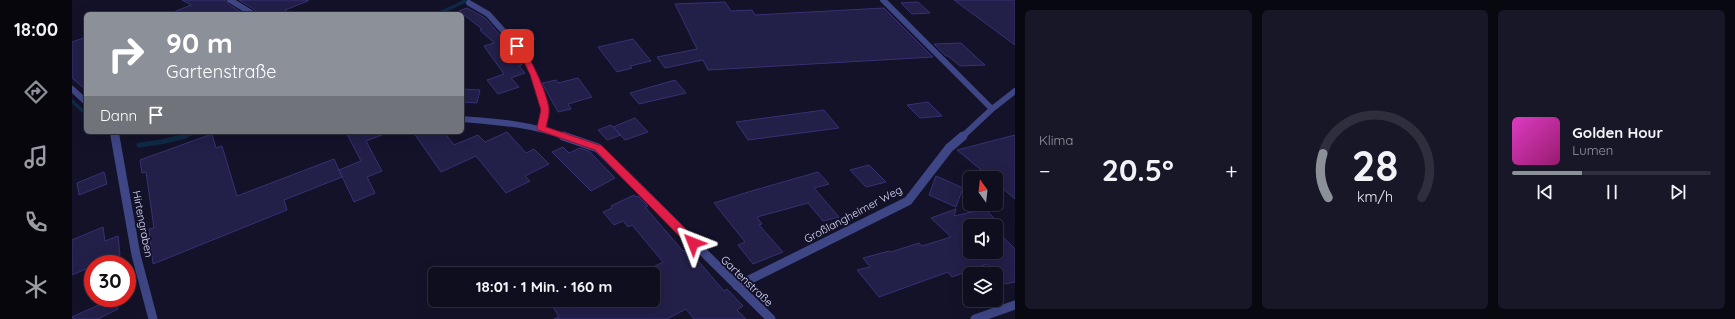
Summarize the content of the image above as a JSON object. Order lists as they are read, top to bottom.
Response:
{
  "streets": {
    "street": ["Großlangheimer Weg", "Hirtengraben", "Gartenstraße"]
  },
  "crossings": [
    ["Großlangheimer Weg", "Gartenstraße"]
  ],
  "north": "top",
  "page": {
    "tabs": "18:00",
    "tile": "Klima",
    "turn": ["90 m", "Gartenstraße"],
    "then": "Dann",
    "song": ["Golden Hour", "Lumen"],
    "heat": ["−", "20.5°", "+"],
    "limit": "30",
    "trip": "18:01 · 1 Min. · 160 m",
    "gauge": ["28", "km/h"]
  }
}
